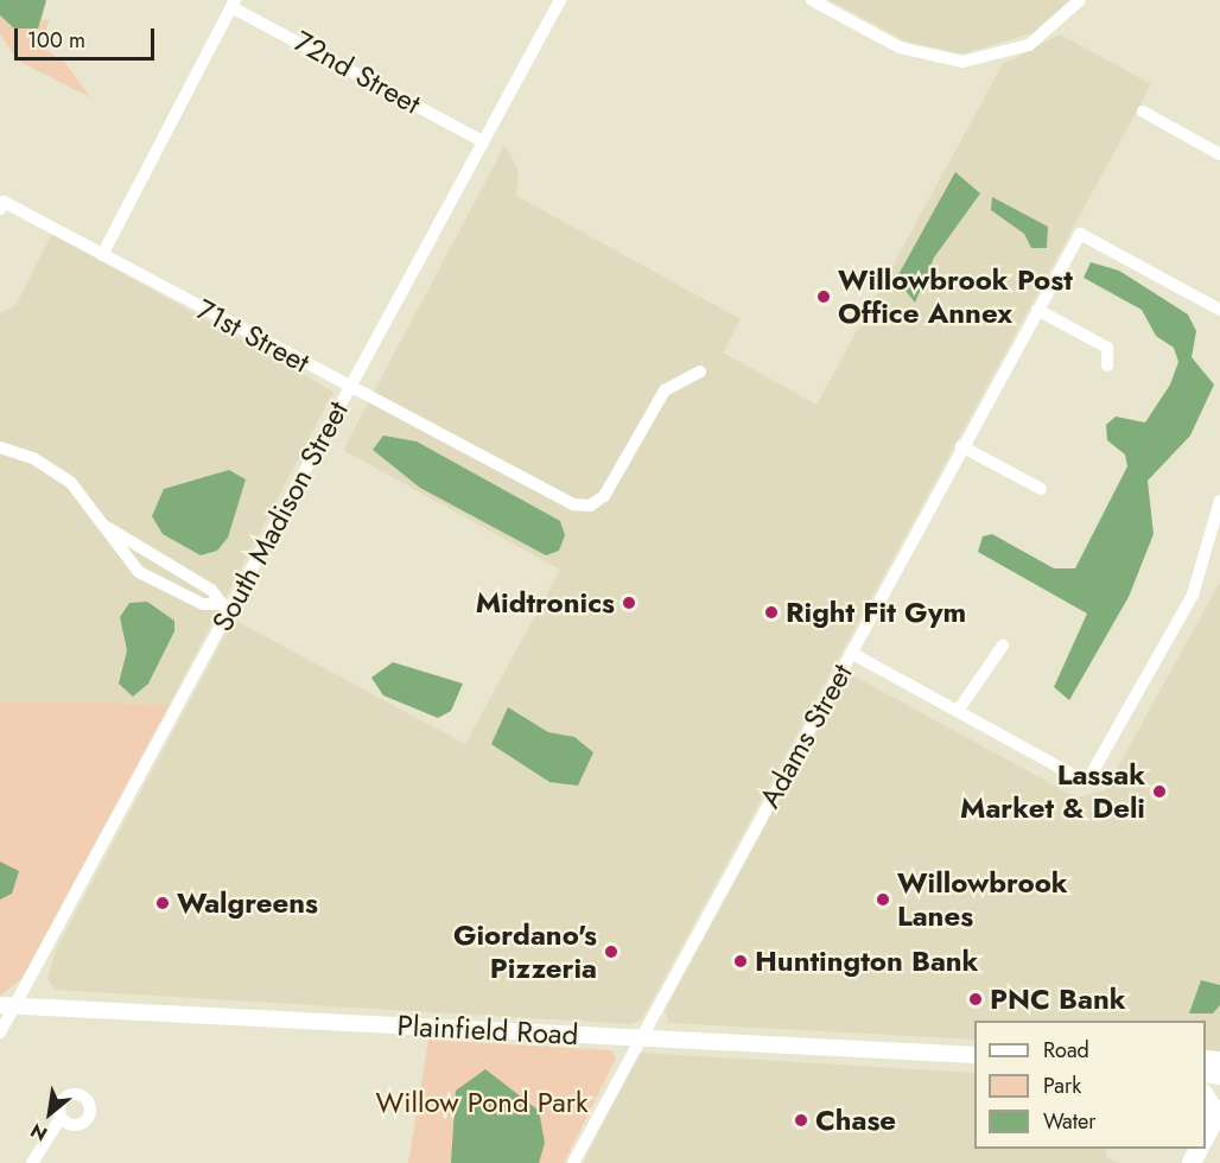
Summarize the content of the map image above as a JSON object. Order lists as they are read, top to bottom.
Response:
{
  "streets": {
    "main road": ["Plainfield Road"],
    "street": [
      "72nd Street",
      "71st Street",
      "South Madison Street",
      "Adams Street"
    ]
  },
  "crossings": [
    ["72nd Street", "South Madison Street"],
    ["71st Street", "South Madison Street"],
    ["South Madison Street", "Plainfield Road"],
    ["Adams Street", "Plainfield Road"]
  ],
  "parks": ["Willow Pond Park"],
  "places": [
    "Willowbrook Post Office Annex",
    "Midtronics",
    "Right Fit Gym",
    "Lassak Market & Deli",
    "Willowbrook Lanes",
    "Walgreens",
    "Giordano's Pizzeria",
    "Huntington Bank",
    "PNC Bank",
    "Chase"
  ],
  "legend": ["Road", "Park", "Water"],
  "scale_bar": "100 m",
  "north": "bottom left"
}
